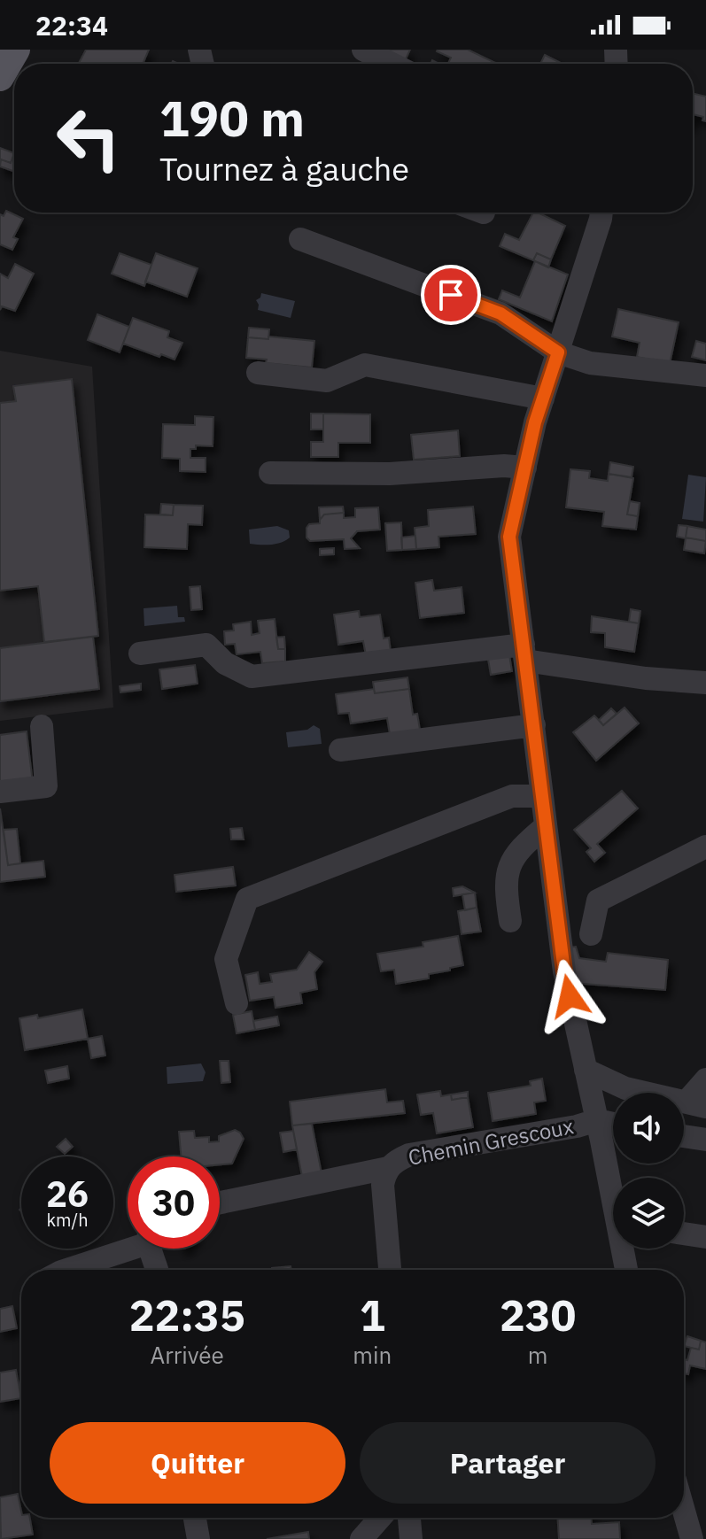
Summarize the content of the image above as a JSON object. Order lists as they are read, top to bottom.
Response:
{
  "streets": {
    "street": ["Chemin Grescoux"]
  },
  "page": {
    "status": "22:34",
    "turn": ["190 m", "Tournez à gauche"],
    "speed": "26 km/h",
    "limit": "30",
    "eta": [
      "22:35",
      "Arrivée",
      "1",
      "min",
      "230",
      "m"
    ],
    "buttons": ["Quitter", "Partager"]
  }
}
